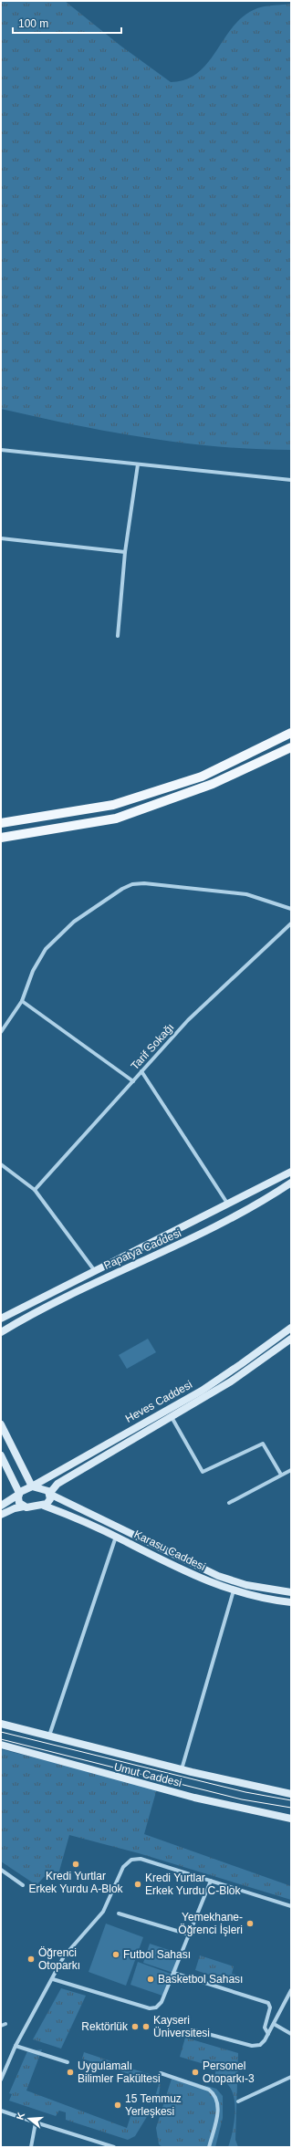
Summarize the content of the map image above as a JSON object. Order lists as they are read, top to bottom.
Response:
{
  "streets": {
    "street": [
      "Tarif Sokağı",
      "Papatya Caddesi",
      "Heves Caddesi",
      "Karasu Caddesi",
      "Umut Caddesi"
    ]
  },
  "crossings": [
    ["Heves Caddesi", "Karasu Caddesi"]
  ],
  "places": [
    "Kredi Yurtlar Erkek Yurdu A-Blok",
    "Kredi Yurtlar Erkek Yurdu C-Blok",
    "Yemekhane- Öğrenci İşleri",
    "Futbol Sahası",
    "Öğrenci Otoparkı",
    "Basketbol Sahası",
    "Rektörlük",
    "Kayseri Üniversitesi",
    "Uygulamalı Bilimler Fakültesi",
    "Personel Otoparkı-3",
    "15 Temmuz Yerleşkesi"
  ],
  "scale_bar": "100 m",
  "north": "left"
}
